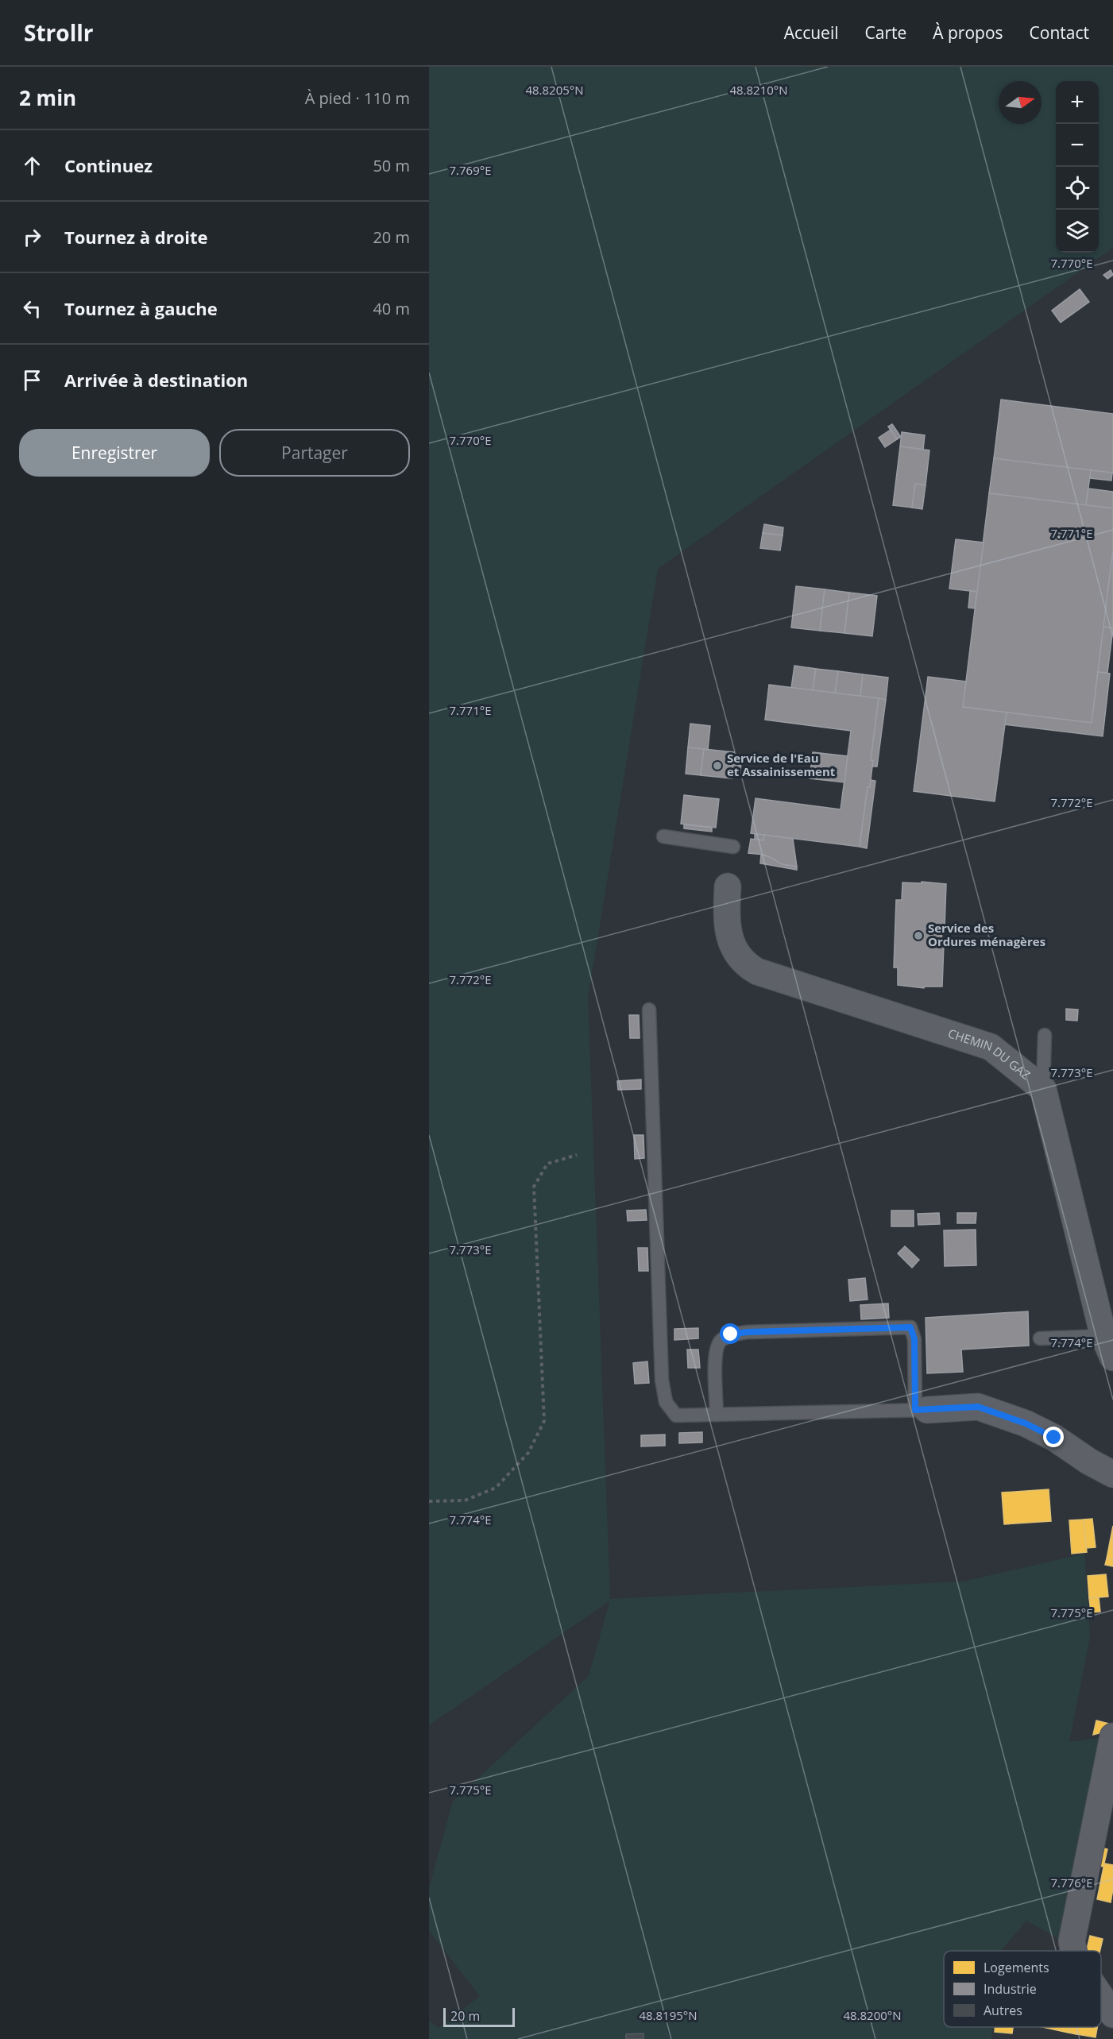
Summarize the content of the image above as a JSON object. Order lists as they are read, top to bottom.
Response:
{
  "streets": {
    "street": ["CHEMIN DU GAZ"]
  },
  "places": ["Service de l'Eau et Assainissement", "Service des Ordures ménagères"],
  "legend": ["Logements", "Industrie", "Autres"],
  "scale_bar": "20 m",
  "north": "right",
  "page": {
    "header": "Strollr",
    "nav": [
      "Accueil",
      "Carte",
      "À propos",
      "Contact"
    ],
    "heading": ["2 min", "À pied · 110 m"],
    "map_buttons": ["+", "−"],
    "list": [
      ["Continuez", "50 m"],
      ["Tournez à droite", "20 m"],
      ["Tournez à gauche", "40 m"],
      "Arrivée à destination"
    ],
    "buttons": ["Enregistrer", "Partager"],
    "scale": "20 m"
  },
  "coordinates": [
    "48.8205°N",
    "48.8210°N",
    "7.769°E",
    "7.770°E",
    "7.771°E",
    "7.772°E",
    "7.773°E",
    "7.774°E",
    "7.775°E",
    "7.776°E",
    "48.8195°N",
    "48.8200°N"
  ]
}
